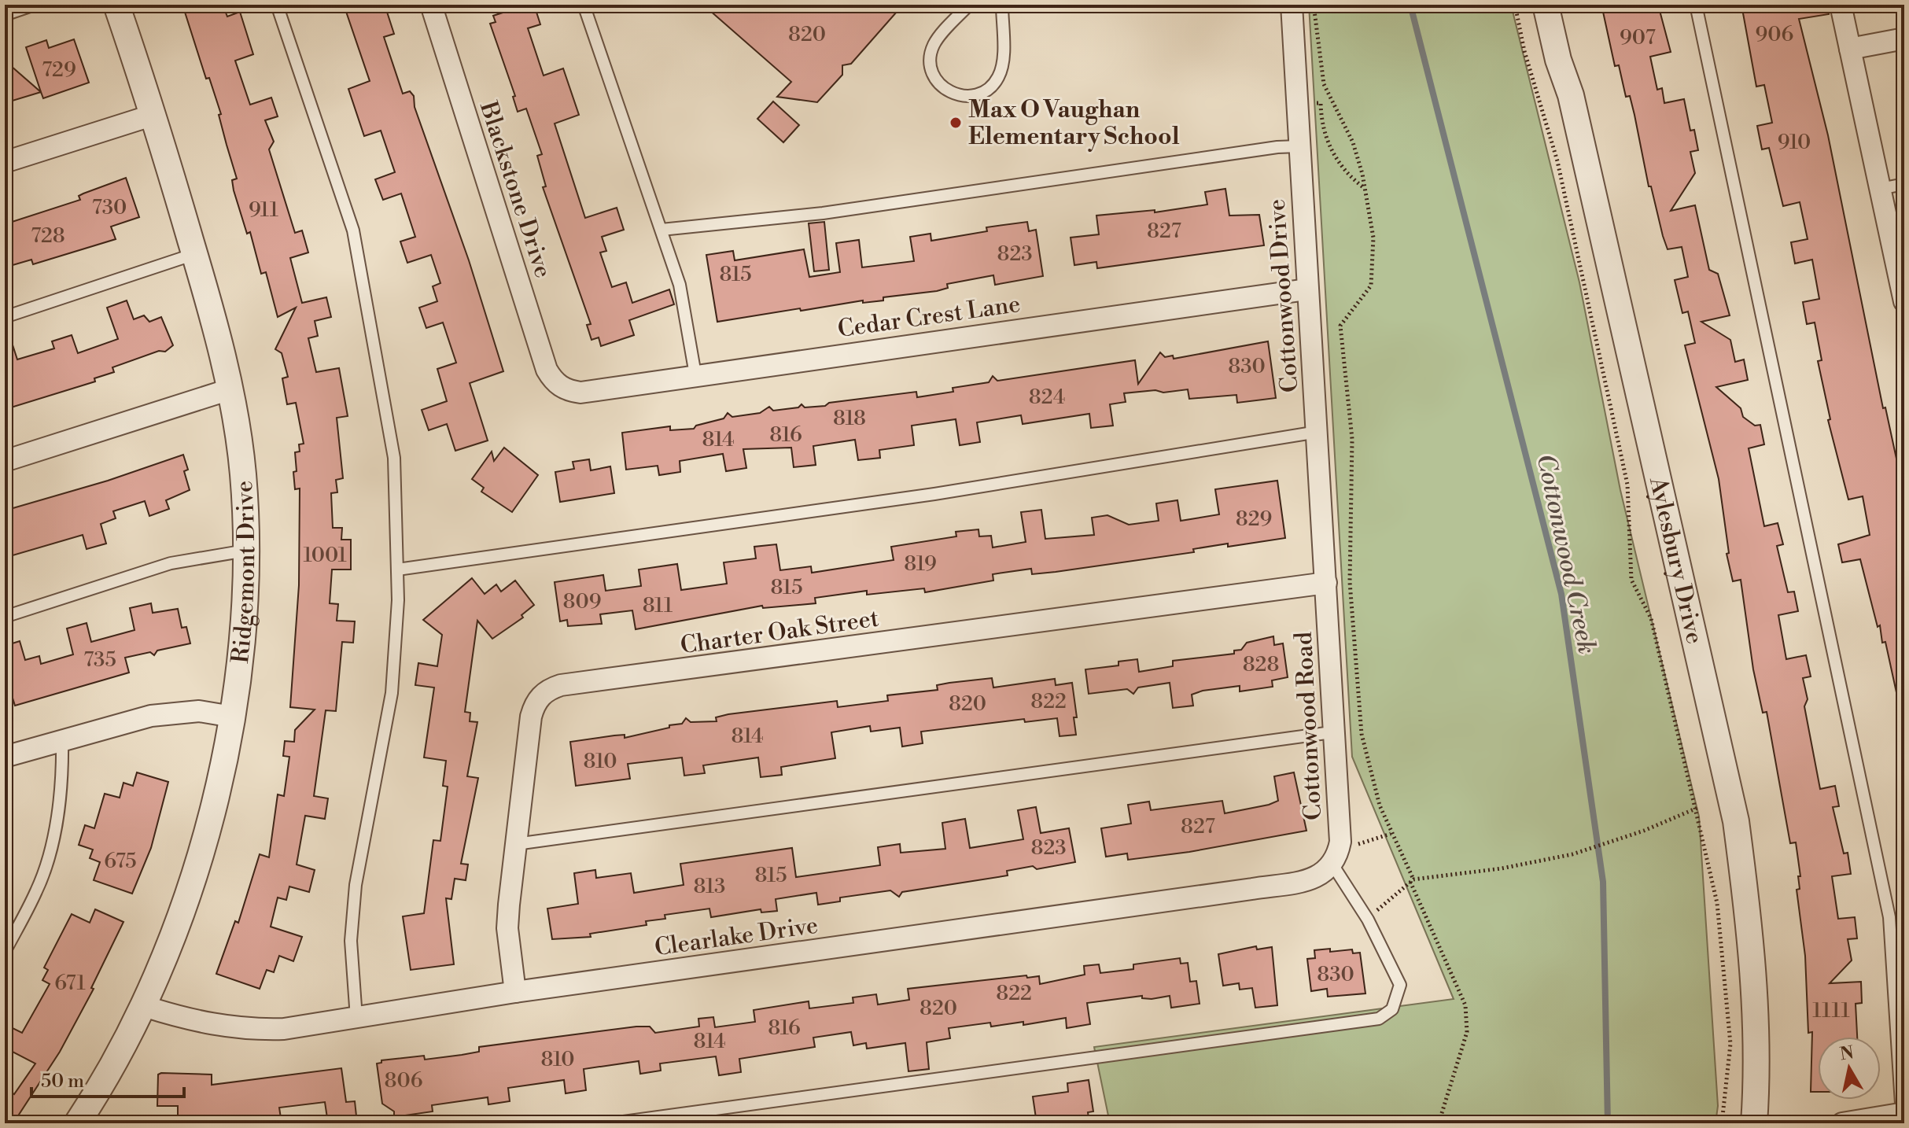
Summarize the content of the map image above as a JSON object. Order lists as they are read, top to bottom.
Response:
{
  "streets": {
    "street": [
      "Blackstone Drive",
      "Cottonwood Drive",
      "Cedar Crest Lane",
      "Aylesbury Drive",
      "Ridgemont Drive",
      "Charter Oak Street",
      "Cottonwood Road",
      "Clearlake Drive"
    ]
  },
  "crossings": [
    ["Blackstone Drive", "Cedar Crest Lane"],
    ["Cottonwood Drive", "Cedar Crest Lane"],
    ["Cottonwood Drive", "Charter Oak Street"],
    ["Cottonwood Drive", "Cottonwood Road"],
    ["Ridgemont Drive", "Clearlake Drive"],
    ["Charter Oak Street", "Cottonwood Road"],
    ["Charter Oak Street", "Clearlake Drive"],
    ["Cottonwood Road", "Clearlake Drive"]
  ],
  "water": ["Cottonwood Creek"],
  "places": ["Max O Vaughan Elementary School"],
  "house_numbers": [
    "820",
    "906",
    "907",
    "729",
    "910",
    "730",
    "911",
    "827",
    "728",
    "823",
    "815",
    "830",
    "824",
    "818",
    "816",
    "814",
    "829",
    "1001",
    "819",
    "815",
    "809",
    "811",
    "735",
    "828",
    "822",
    "820",
    "814",
    "810",
    "827",
    "823",
    "675",
    "815",
    "813",
    "830",
    "671",
    "822",
    "820",
    "1111",
    "816",
    "814",
    "810",
    "806"
  ],
  "scale_bar": "50 m",
  "north": "top"
}
